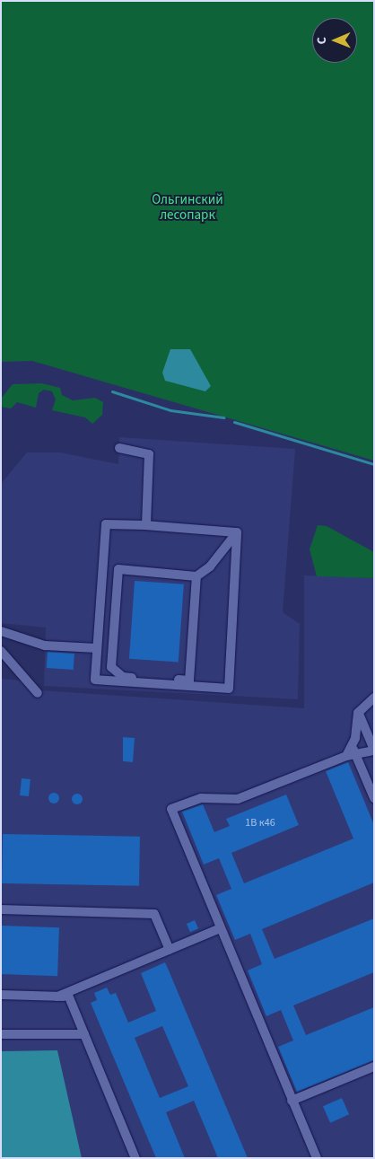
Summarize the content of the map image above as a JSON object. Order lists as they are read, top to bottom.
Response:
{
  "parks": ["Ольгинский лесопарк"],
  "house_numbers": ["1В к46"],
  "north": "left"
}
